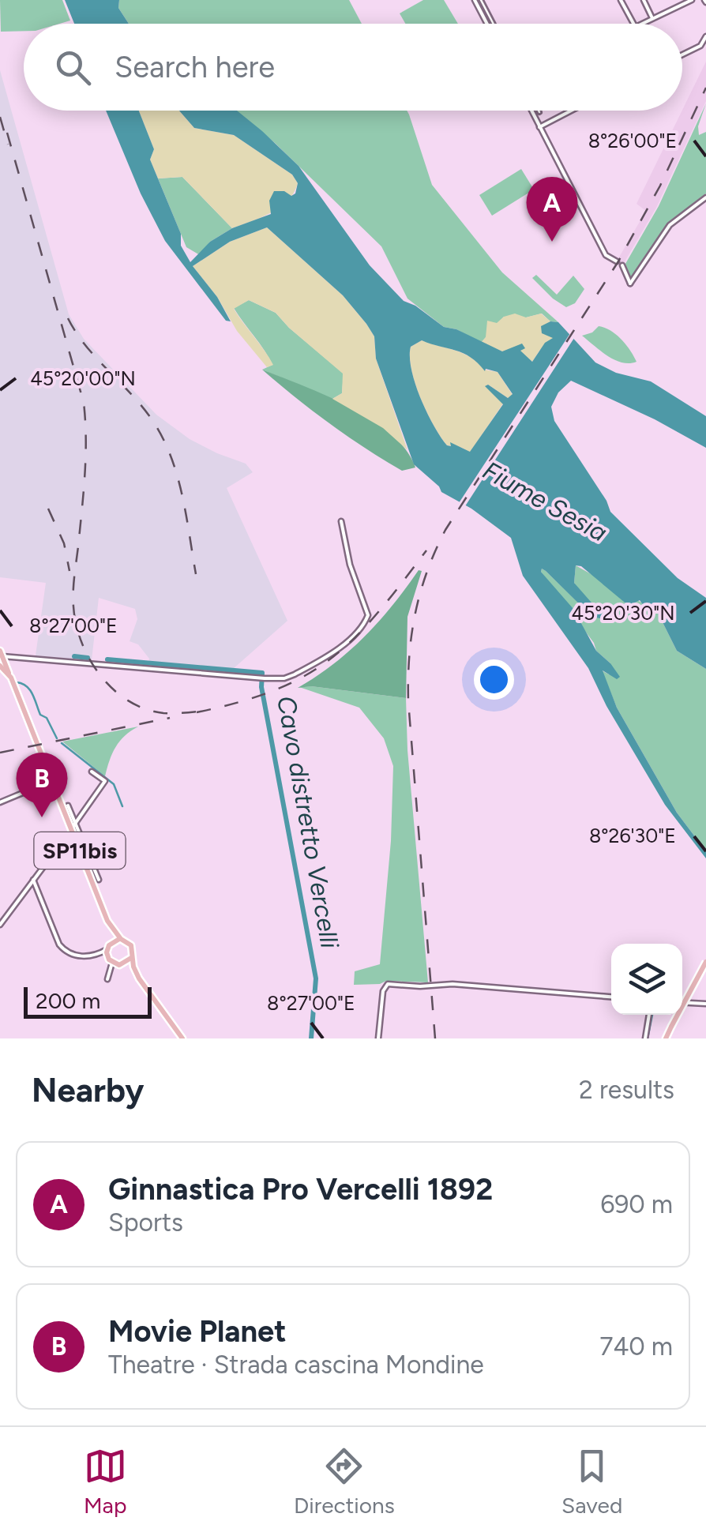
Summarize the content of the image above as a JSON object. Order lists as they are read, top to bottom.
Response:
{
  "streets": {
    "main road": ["SP11bis"]
  },
  "water": ["Fiume Sesia", "Cavo distretto Vercelli"],
  "scale_bar": "200 m",
  "page": {
    "search": "Search here",
    "pins": ["A", "B"],
    "scale": "200 m",
    "heading": ["Nearby", "2 results"],
    "list": [
      {
        "mark": "A",
        "name": "Ginnastica Pro Vercelli 1892",
        "note": "Sports",
        "value": "690 m"
      },
      {
        "mark": "B",
        "name": "Movie Planet",
        "note": "Theatre · Strada cascina Mondine",
        "value": "740 m"
      }
    ],
    "nav": ["Map", "Directions", "Saved"]
  },
  "coordinates": [
    "8°26'00\"E",
    "45°20'00\"N",
    "45°20'30\"N",
    "8°27'00\"E",
    "8°26'30\"E"
  ]
}
